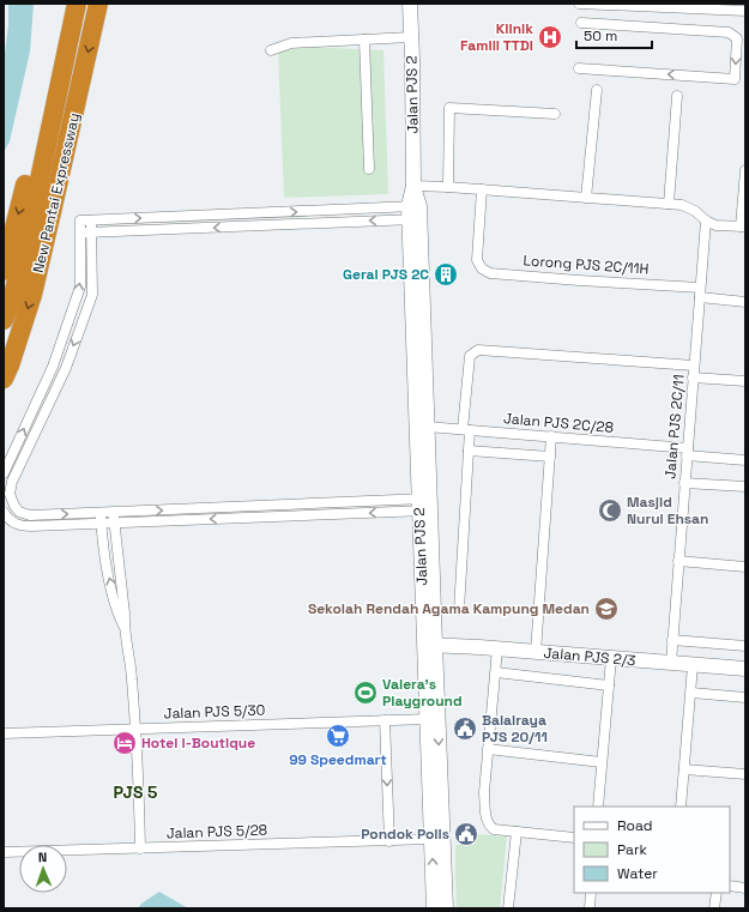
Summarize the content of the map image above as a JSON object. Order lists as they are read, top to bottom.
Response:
{
  "streets": {
    "highway": ["New Pantai Expressway"],
    "main road": ["Jalan PJS 2", "Jalan PJS 2/3"],
    "street": [
      "Lorong PJS 2C/11H",
      "Jalan PJS 2C/28",
      "Jalan PJS 2C/11",
      "Jalan PJS 5/30",
      "Jalan PJS 5/28"
    ]
  },
  "crossings": [
    ["Jalan PJS 2", "Jalan PJS 2C/28"],
    ["Jalan PJS 2", "Jalan PJS 2/3"],
    ["Jalan PJS 2", "Jalan PJS 5/30"],
    ["Jalan PJS 2", "Jalan PJS 5/28"],
    ["Lorong PJS 2C/11H", "Jalan PJS 2C/11"],
    ["Jalan PJS 2C/28", "Jalan PJS 2C/11"],
    ["Jalan PJS 2C/11", "Jalan PJS 2/3"]
  ],
  "districts": ["PJS 5"],
  "places": {
    "hospital": ["Klinik Famili TTDI"],
    "building": ["Gerai PJS 2C"],
    "mosque": ["Masjid Nurul Ehsan"],
    "school or university": ["Sekolah Rendah Agama Kampung Medan"],
    "sports": ["Valera's Playground"],
    "public building": ["Balairaya PJS 20/11", "Pondok Polis"],
    "supermarket": ["99 Speedmart"],
    "hotel": ["Hotel i-Boutique"]
  },
  "legend": ["Road", "Park", "Water"],
  "scale_bar": "50 m",
  "north": "top"
}
